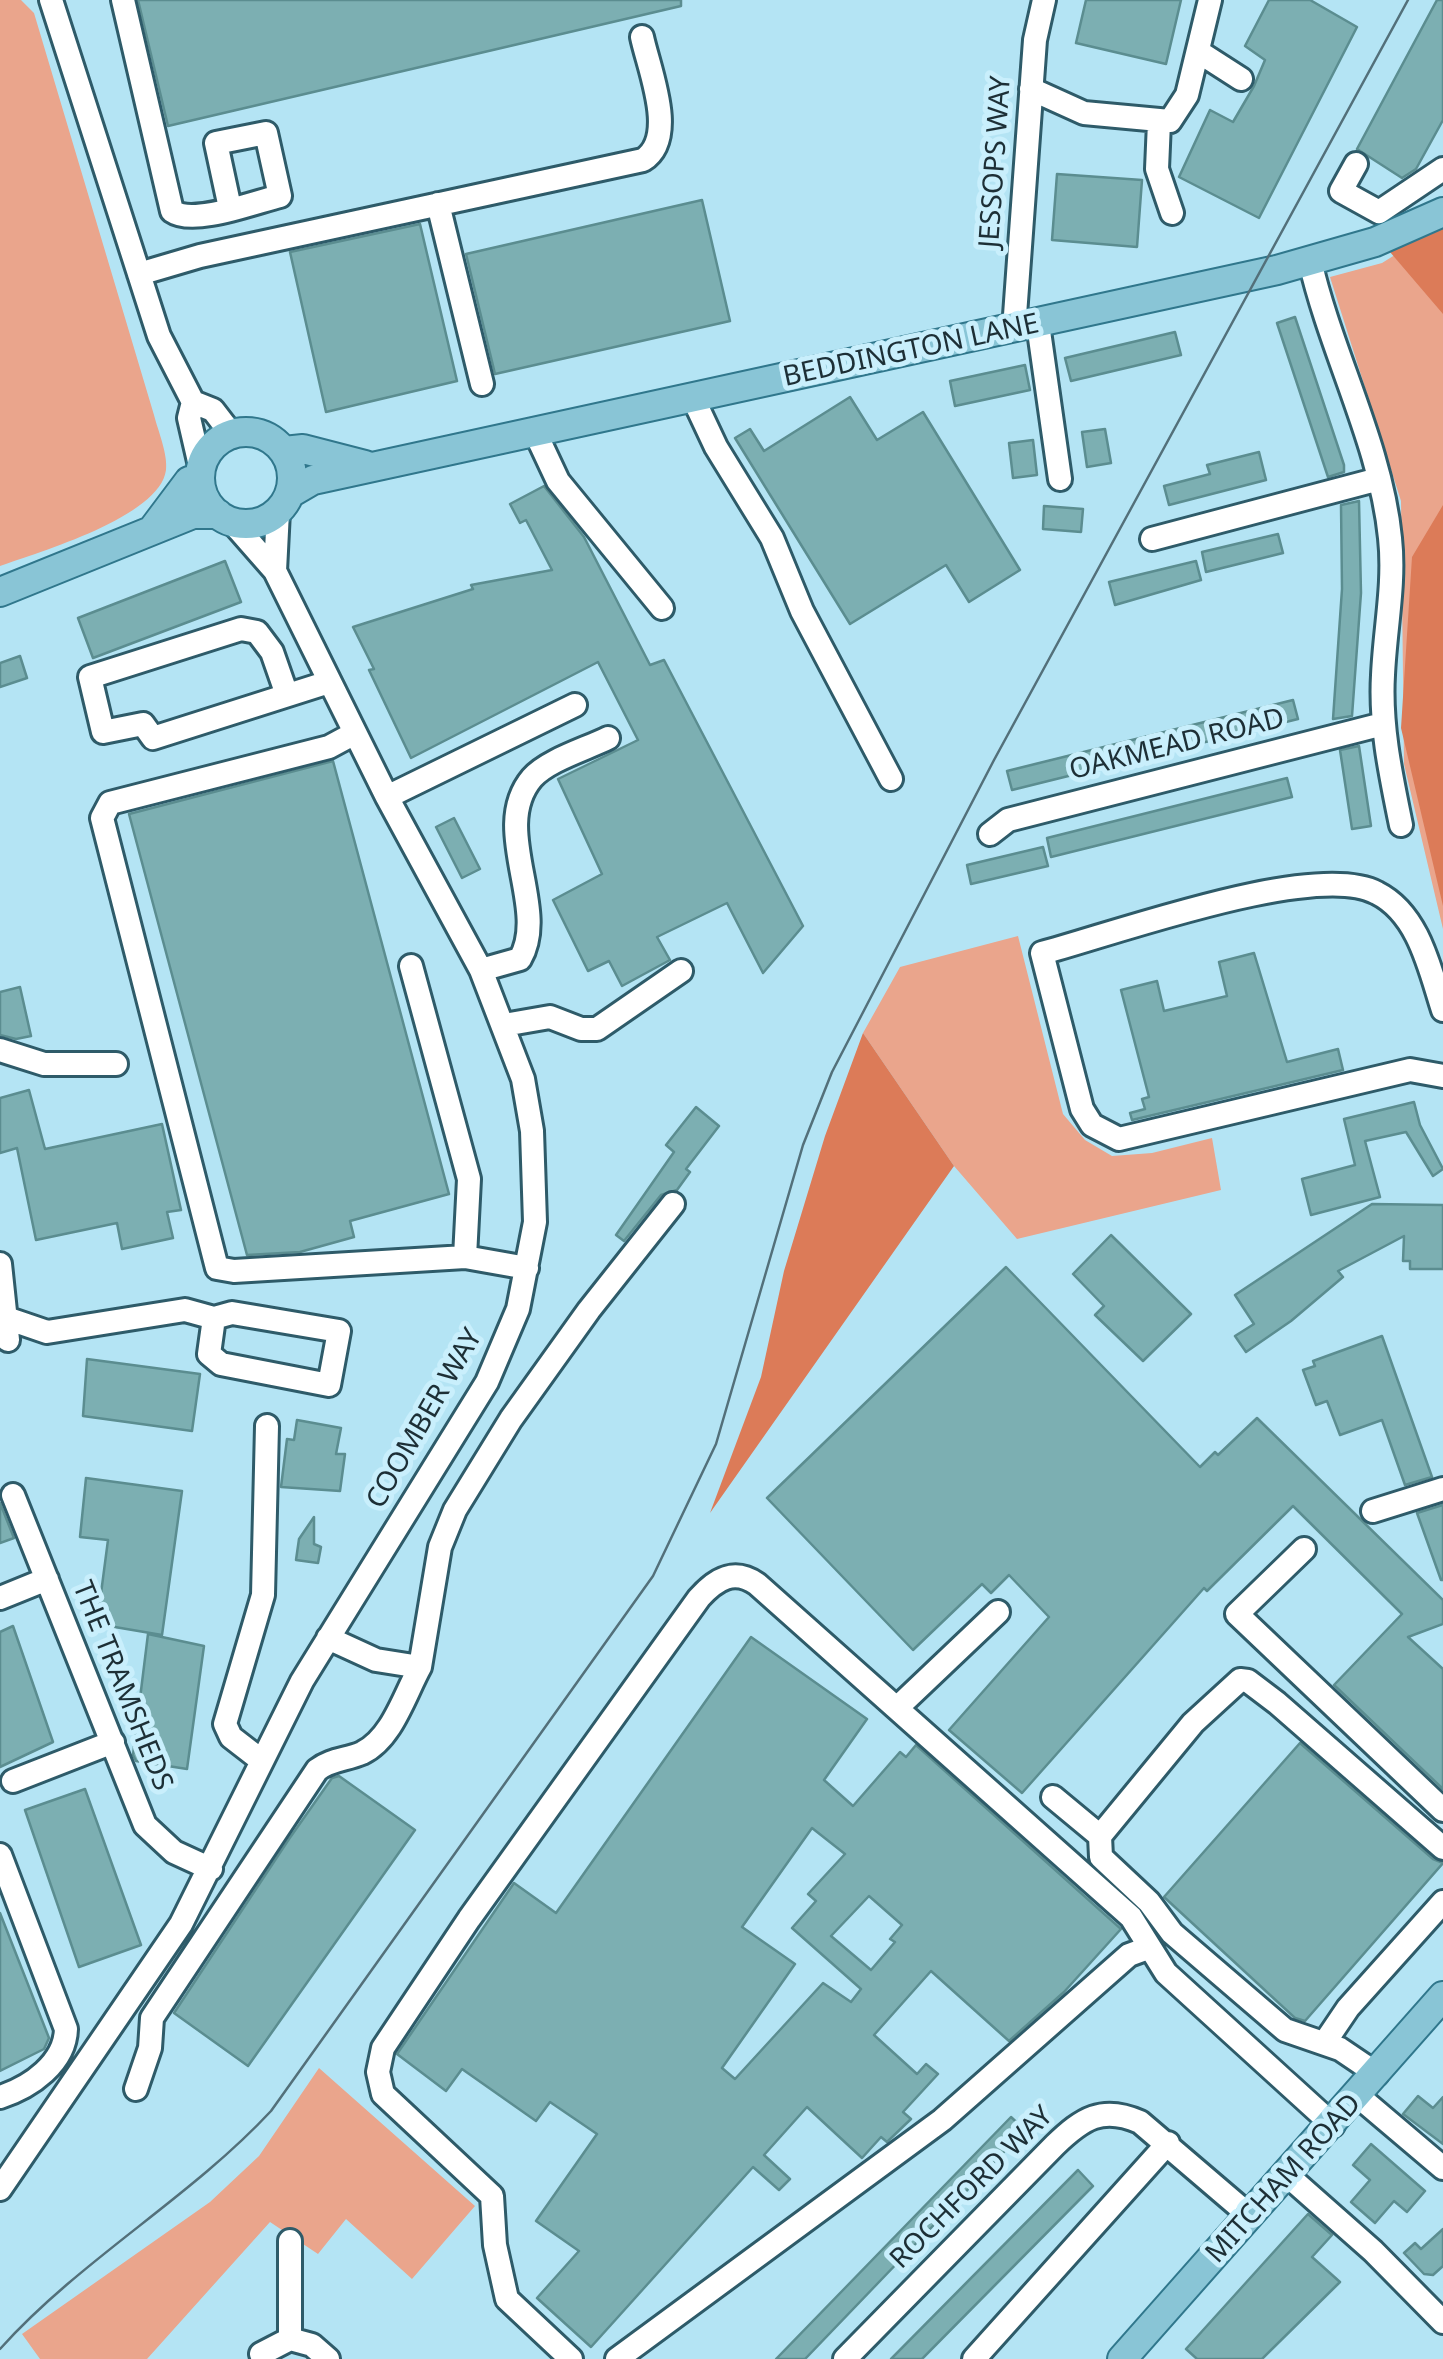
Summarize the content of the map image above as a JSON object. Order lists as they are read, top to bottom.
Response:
{
  "streets": {
    "main road": ["BEDDINGTON LANE", "MITCHAM ROAD"],
    "street": [
      "JESSOPS WAY",
      "OAKMEAD ROAD",
      "COOMBER WAY",
      "THE TRAMSHEDS",
      "ROCHFORD WAY"
    ]
  },
  "crossings": [
    ["JESSOPS WAY", "BEDDINGTON LANE"],
    ["BEDDINGTON LANE", "COOMBER WAY"],
    ["COOMBER WAY", "THE TRAMSHEDS"],
    ["MITCHAM ROAD", "ROCHFORD WAY"]
  ]
}
